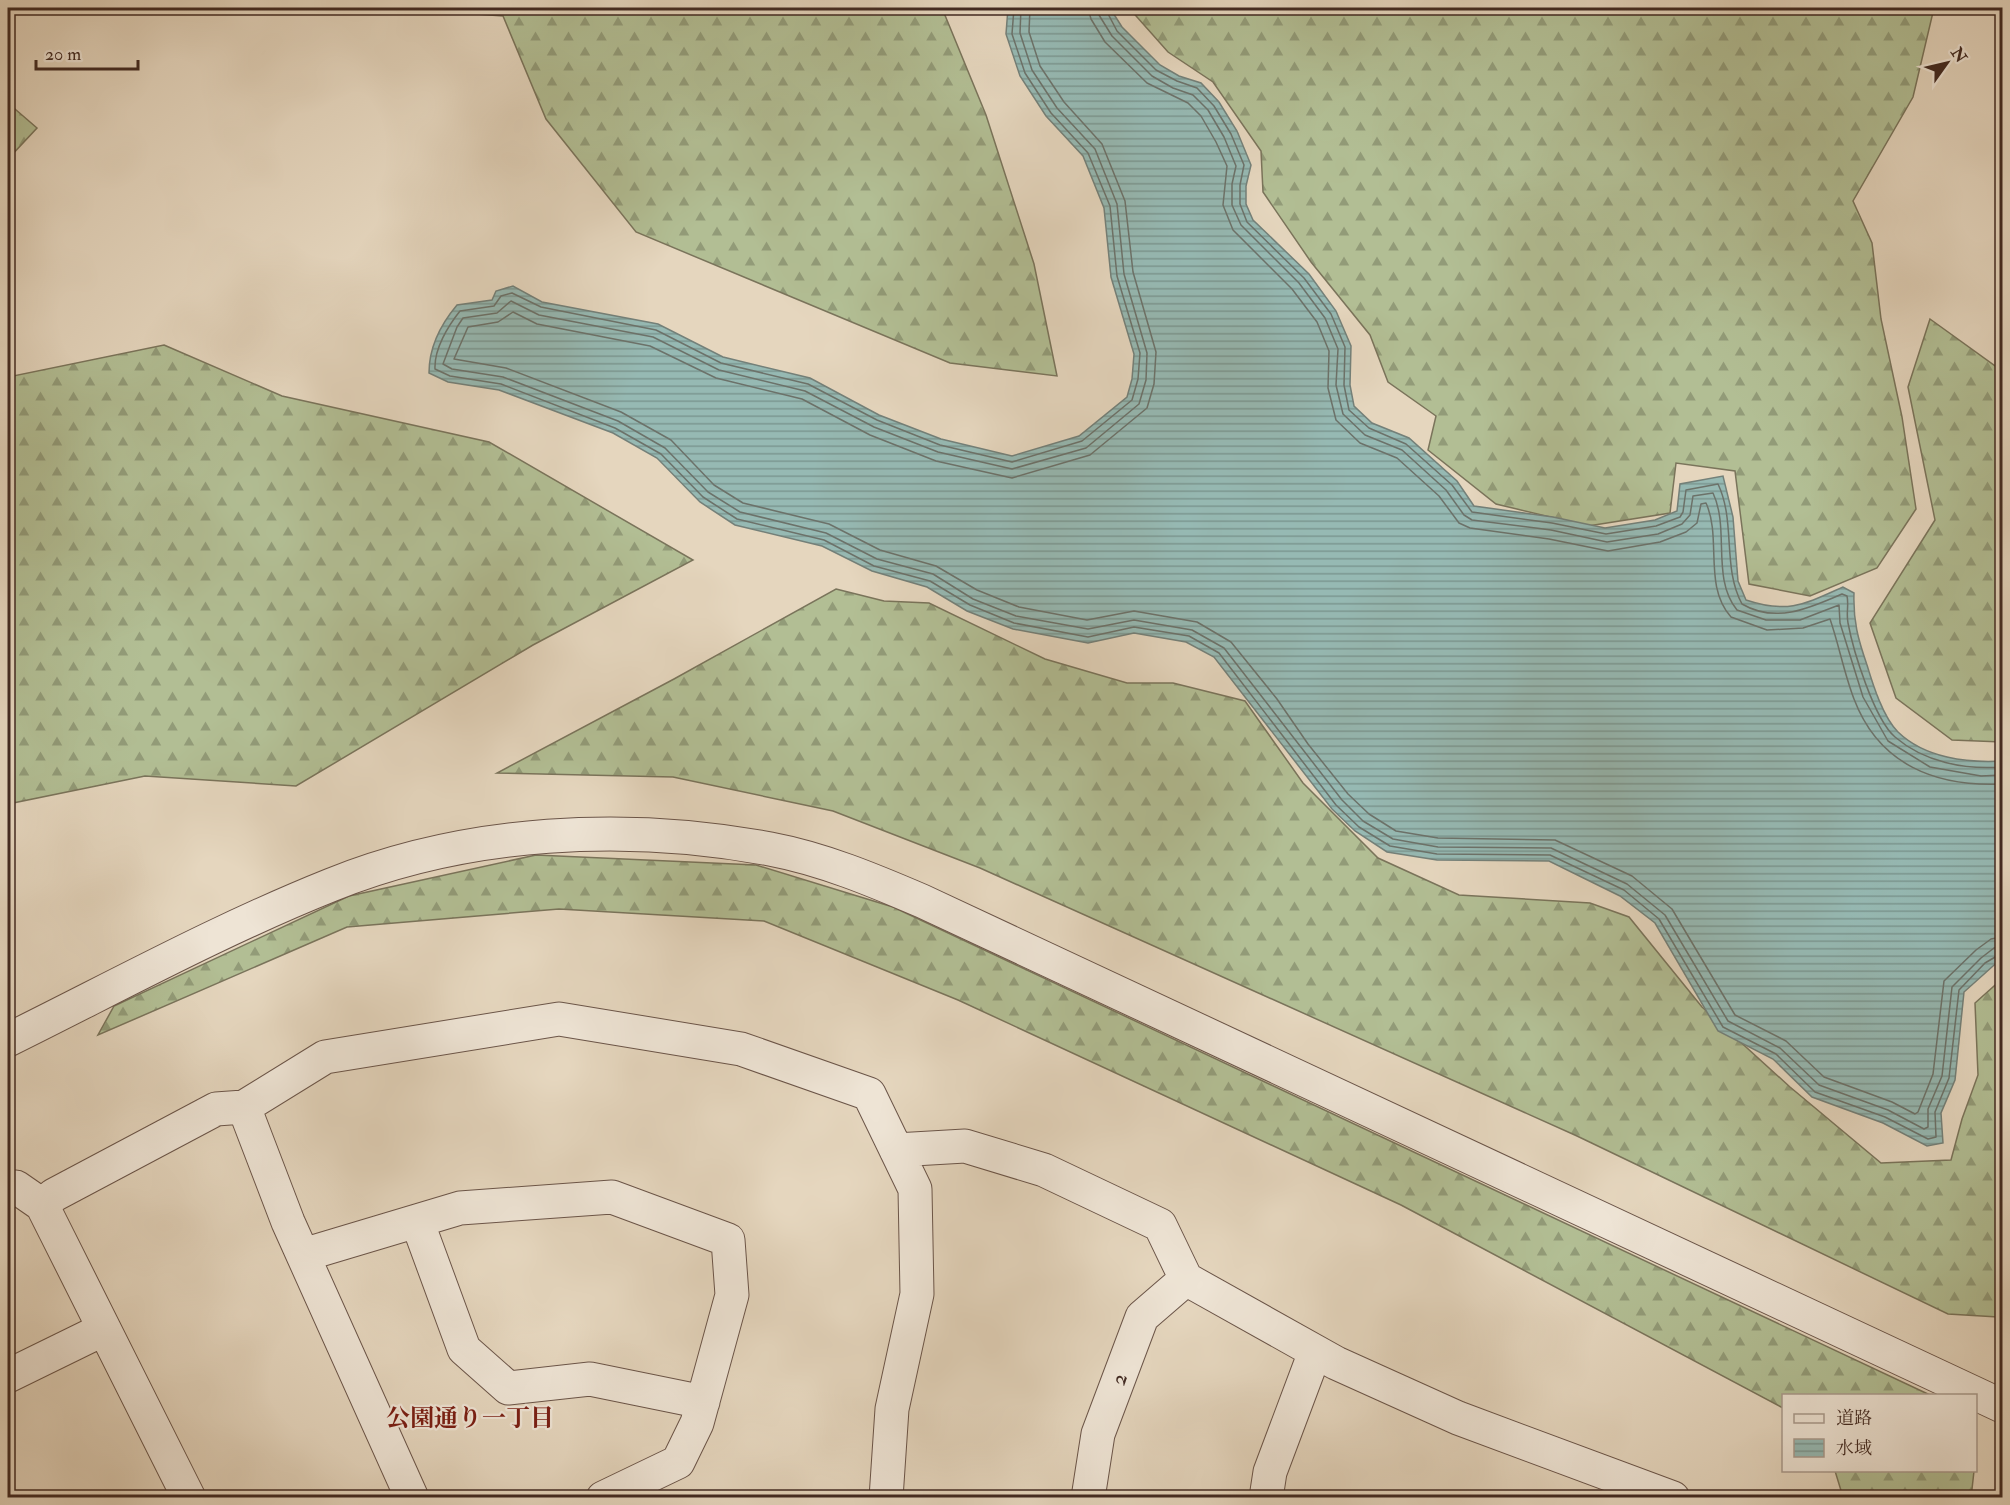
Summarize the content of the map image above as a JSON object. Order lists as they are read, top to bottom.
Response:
{
  "streets": {
    "street": ["2"]
  },
  "districts": ["公園通り一丁目"],
  "legend": ["道路", "水域"],
  "scale_bar": "20 m",
  "north": "top right"
}
